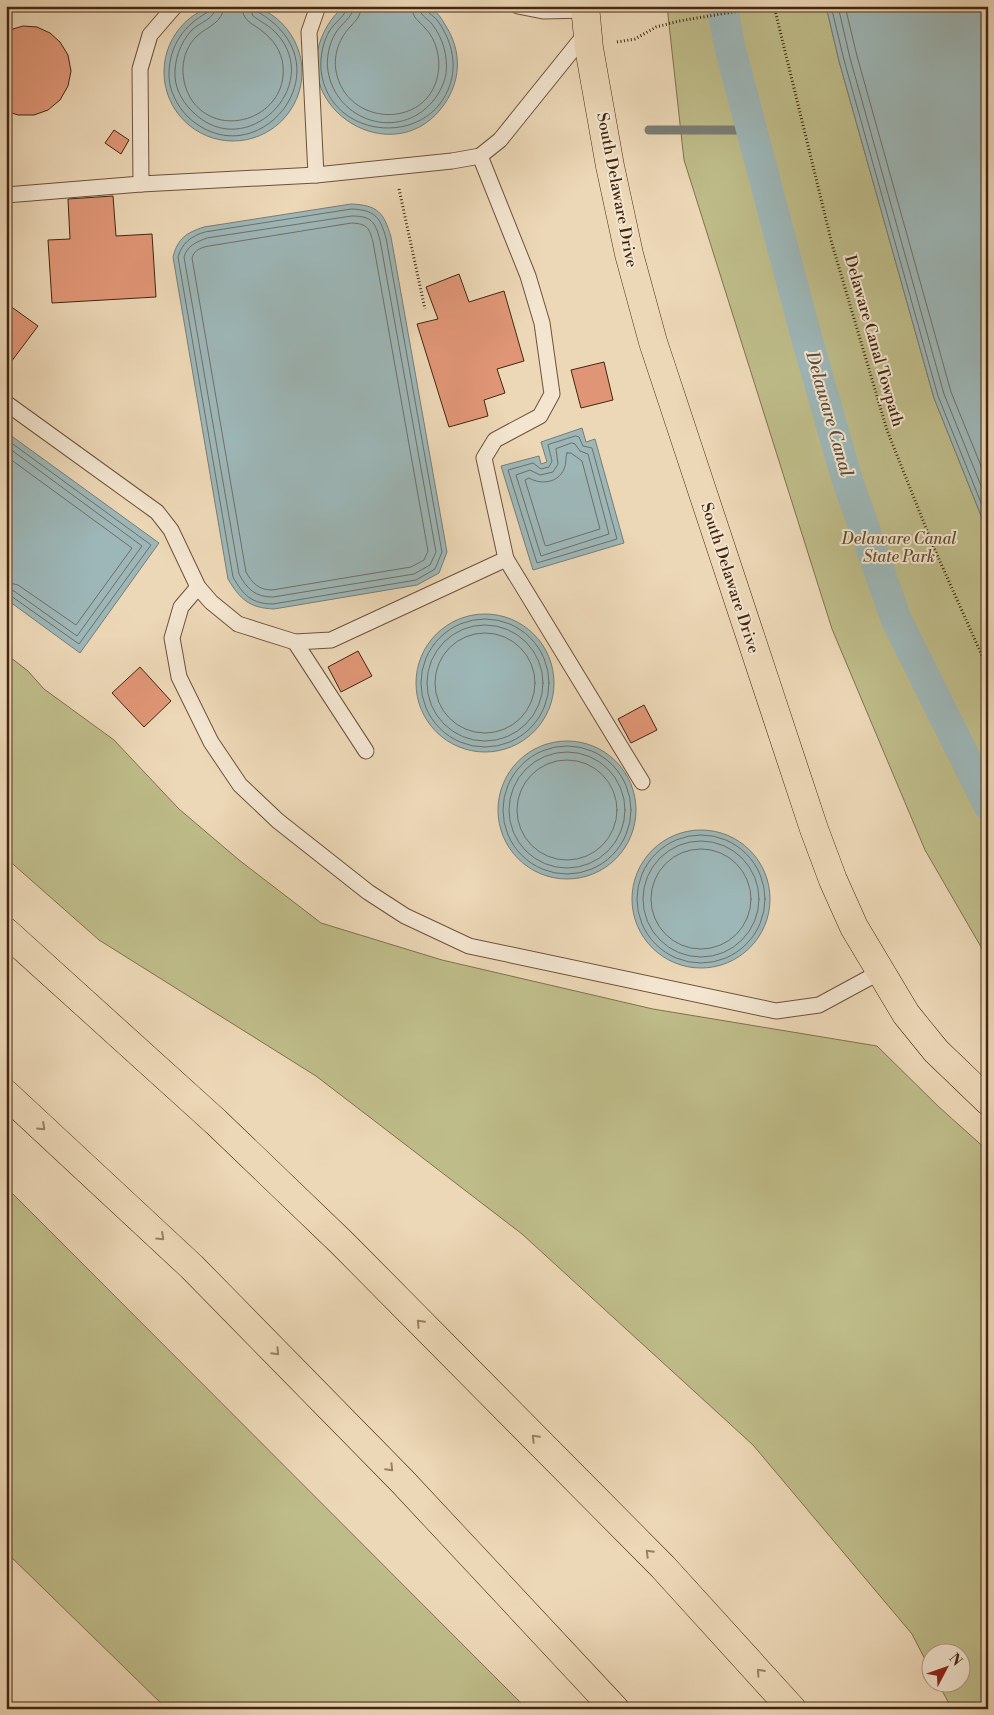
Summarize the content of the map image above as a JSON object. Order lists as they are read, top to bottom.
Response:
{
  "streets": {
    "highway": ["South Delaware Drive"],
    "path": ["Delaware Canal Towpath"]
  },
  "water": ["Delaware Canal"],
  "parks": ["Delaware Canal State Park"],
  "north": "top right"
}
